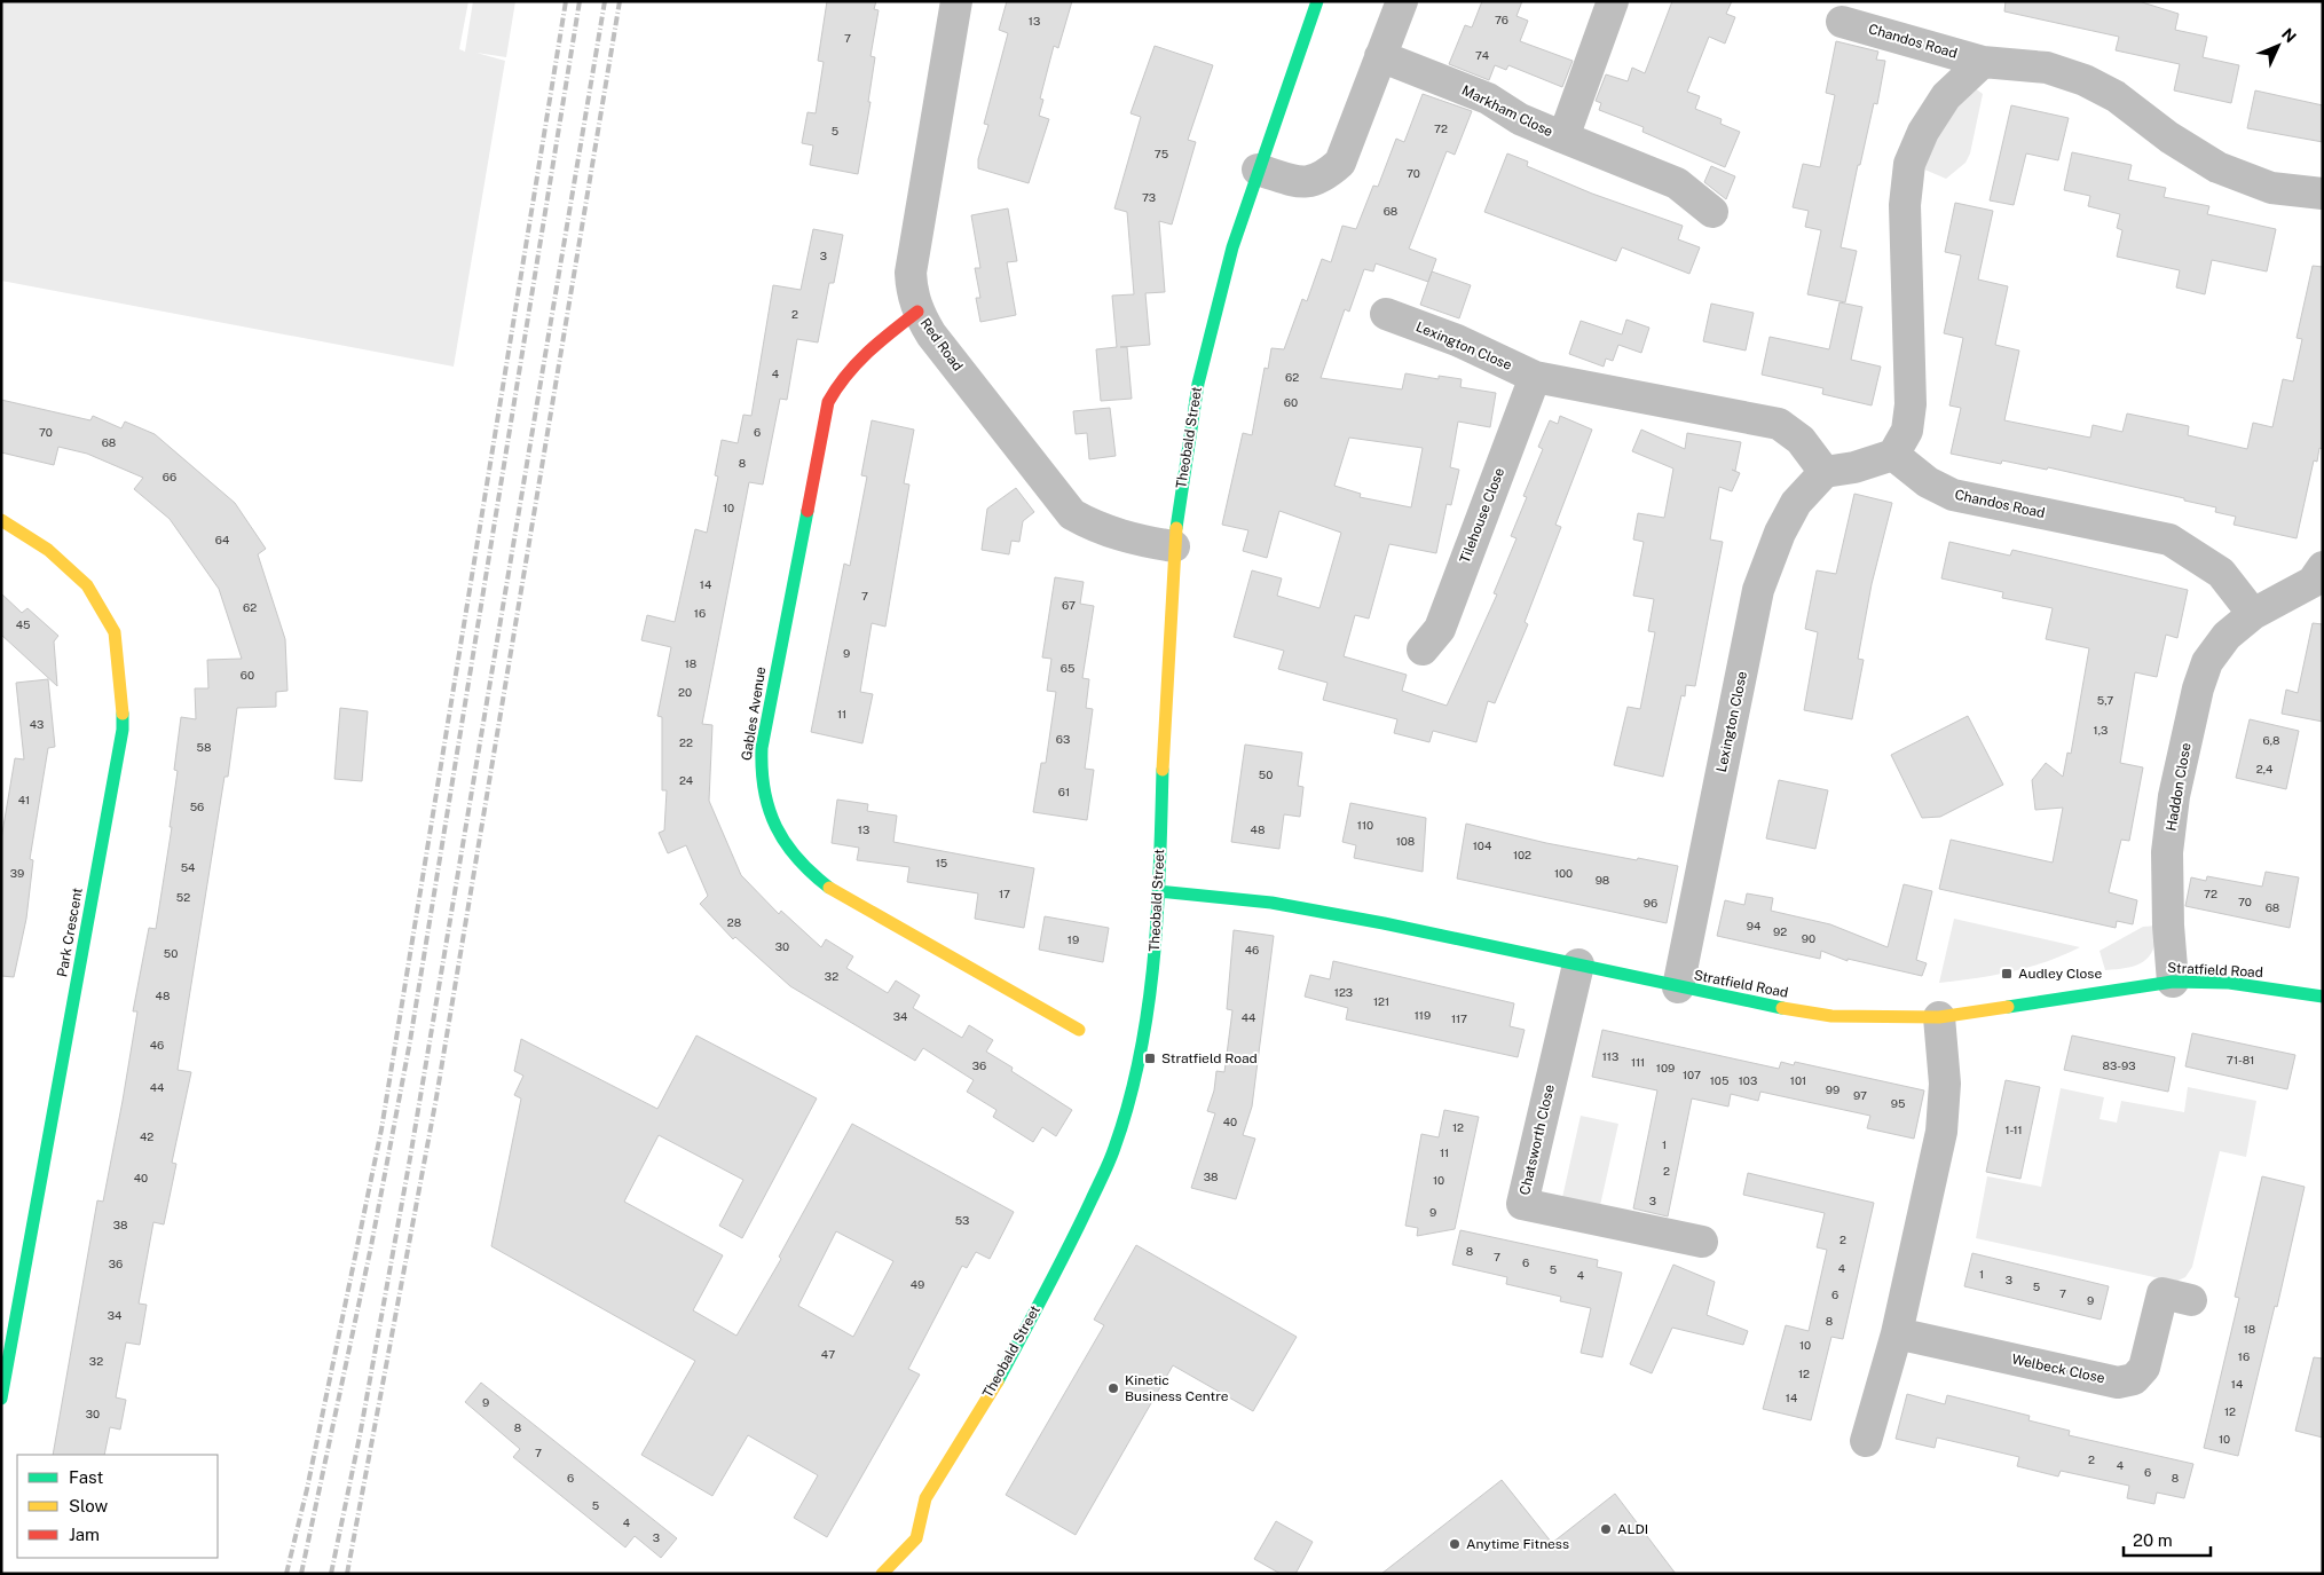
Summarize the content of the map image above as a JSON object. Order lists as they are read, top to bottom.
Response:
{
  "streets": {
    "street": [
      "Chandos Road",
      "Markham Close",
      "Red Road",
      "Lexington Close",
      "Theobald Street",
      "Tilehouse Close",
      "Gables Avenue",
      "Haddon Close",
      "Park Crescent",
      "Stratfield Road",
      "Chatsworth Close",
      "Welbeck Close"
    ]
  },
  "crossings": [
    ["Chandos Road", "Haddon Close"],
    ["Red Road", "Theobald Street"],
    ["Red Road", "Gables Avenue"],
    ["Lexington Close", "Tilehouse Close"],
    ["Lexington Close", "Stratfield Road"],
    ["Theobald Street", "Stratfield Road"],
    ["Haddon Close", "Stratfield Road"],
    ["Stratfield Road", "Chatsworth Close"]
  ],
  "places": {
    "transit": ["Audley Close", "Stratfield Road"],
    "other": ["Kinetic Business Centre", "ALDI", "Anytime Fitness"]
  },
  "house_numbers": [
    "76",
    "13",
    "7",
    "74",
    "72",
    "5",
    "75",
    "70",
    "73",
    "68",
    "3",
    "2",
    "4",
    "62",
    "60",
    "70",
    "6",
    "68",
    "8",
    "66",
    "10",
    "64",
    "14",
    "7",
    "67",
    "62",
    "16",
    "45",
    "9",
    "18",
    "65",
    "60",
    "20",
    "5,7",
    "11",
    "43",
    "1,3",
    "63",
    "6,8",
    "22",
    "58",
    "2,4",
    "50",
    "24",
    "61",
    "41",
    "56",
    "110",
    "13",
    "48",
    "108",
    "104",
    "102",
    "15",
    "54",
    "39",
    "100",
    "98",
    "17",
    "72",
    "52",
    "70",
    "96",
    "68",
    "28",
    "94",
    "92",
    "90",
    "19",
    "30",
    "46",
    "50",
    "32",
    "123",
    "48",
    "121",
    "119",
    "34",
    "44",
    "117",
    "46",
    "113",
    "71-81",
    "111",
    "36",
    "83-93",
    "109",
    "107",
    "105",
    "103",
    "101",
    "44",
    "99",
    "97",
    "95",
    "40",
    "12",
    "1-11",
    "42",
    "1",
    "11",
    "2",
    "38",
    "40",
    "10",
    "3",
    "9",
    "53",
    "38",
    "2",
    "8",
    "7",
    "6",
    "36",
    "4",
    "5",
    "1",
    "4",
    "3",
    "49",
    "5",
    "7",
    "6",
    "9",
    "34",
    "8",
    "18",
    "10",
    "47",
    "16",
    "32",
    "12",
    "14",
    "14",
    "9",
    "12",
    "30",
    "8",
    "10",
    "7",
    "2",
    "4",
    "6",
    "6",
    "8",
    "5",
    "4",
    "3"
  ],
  "legend": ["Fast", "Slow", "Jam"],
  "scale_bar": "20 m",
  "north": "top right"
}
